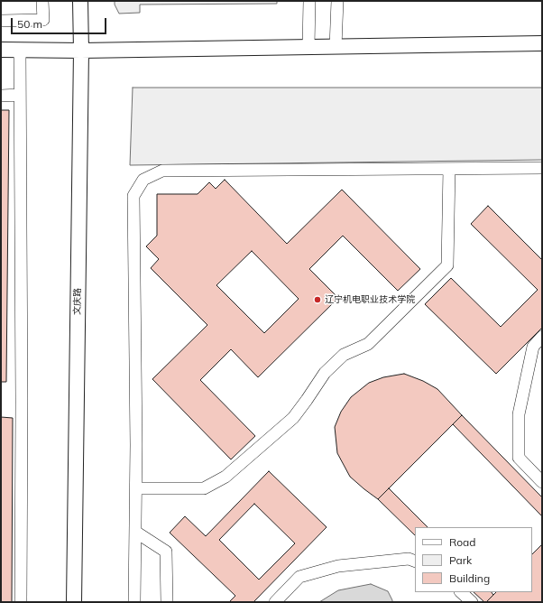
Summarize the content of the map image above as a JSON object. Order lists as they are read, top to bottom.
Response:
{
  "streets": {
    "street": ["文庆路"]
  },
  "places": ["辽宁机电职业技术学院"],
  "legend": ["Road", "Park", "Building"],
  "scale_bar": "50 m"
}
